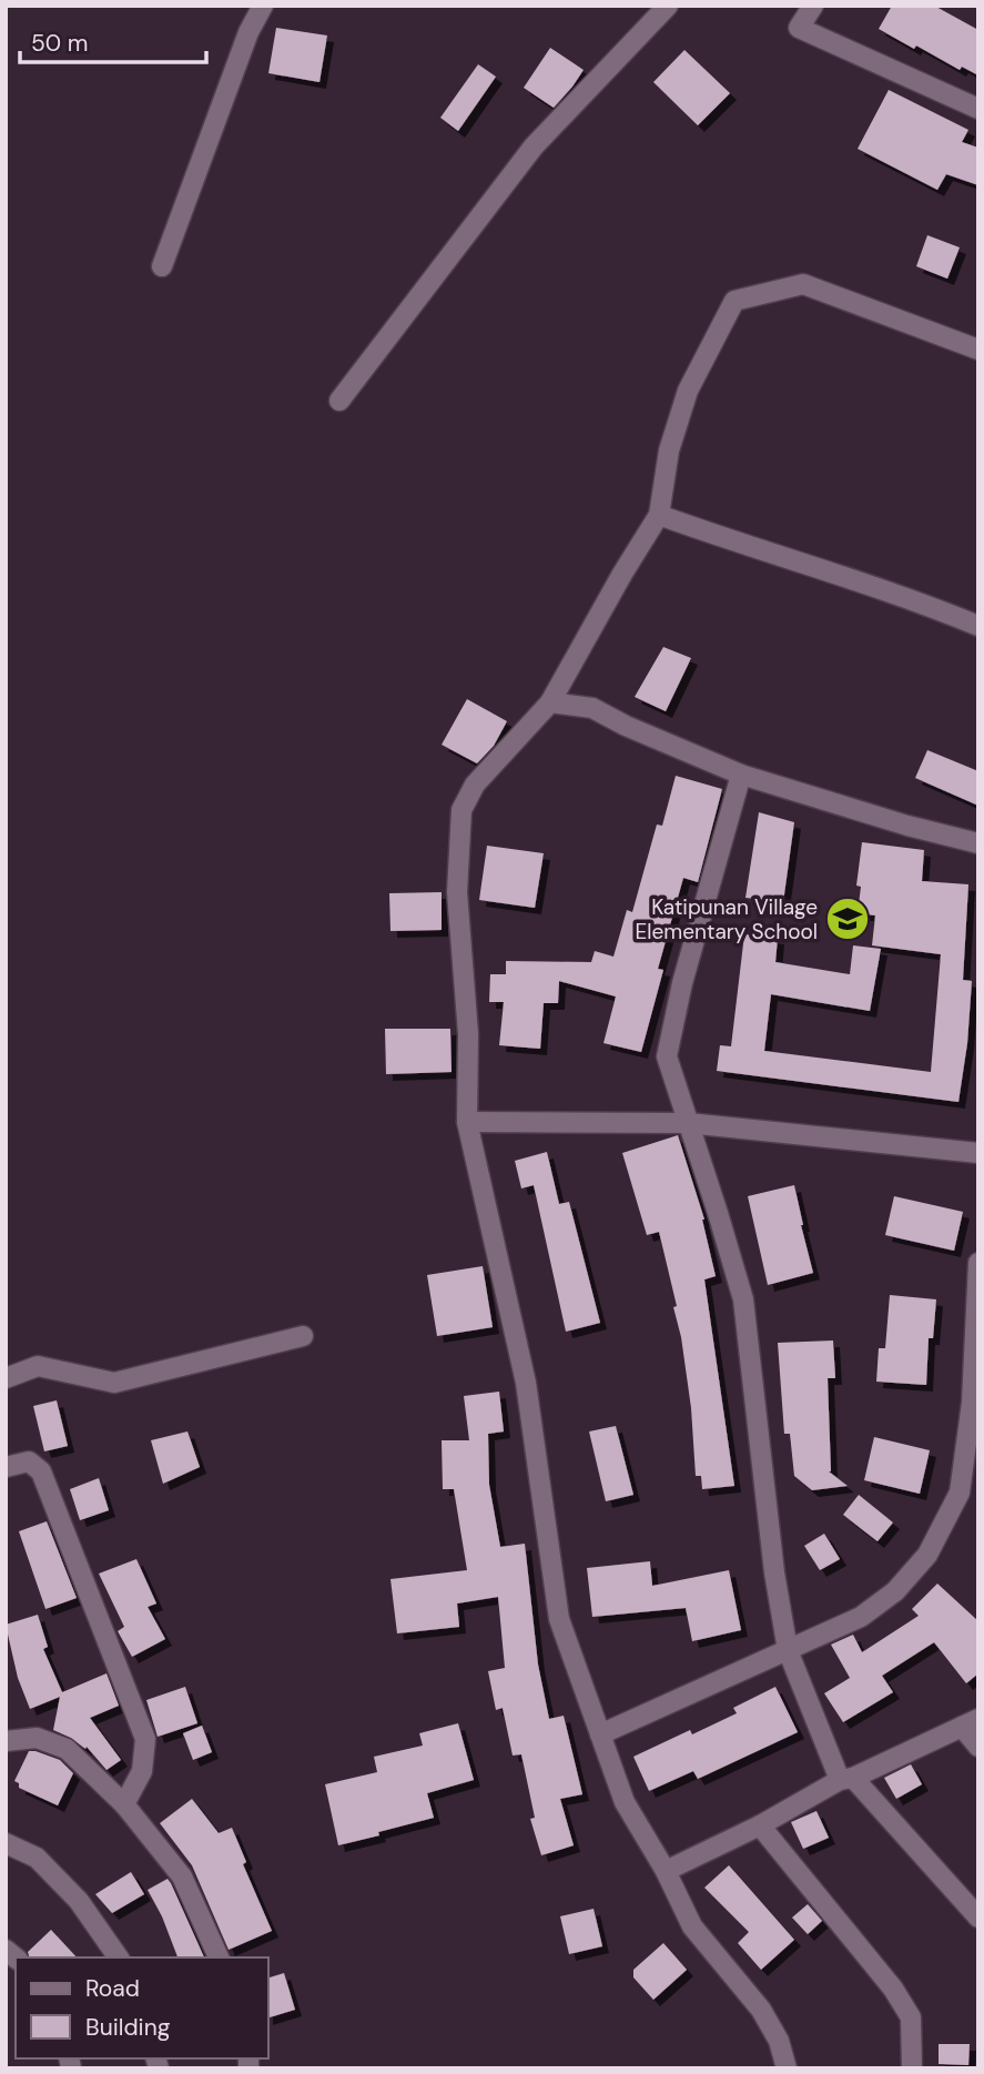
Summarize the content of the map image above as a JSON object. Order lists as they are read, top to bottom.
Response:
{
  "places": {
    "school or university": ["Katipunan Village Elementary School"]
  },
  "legend": ["Road", "Building"],
  "scale_bar": "50 m"
}
